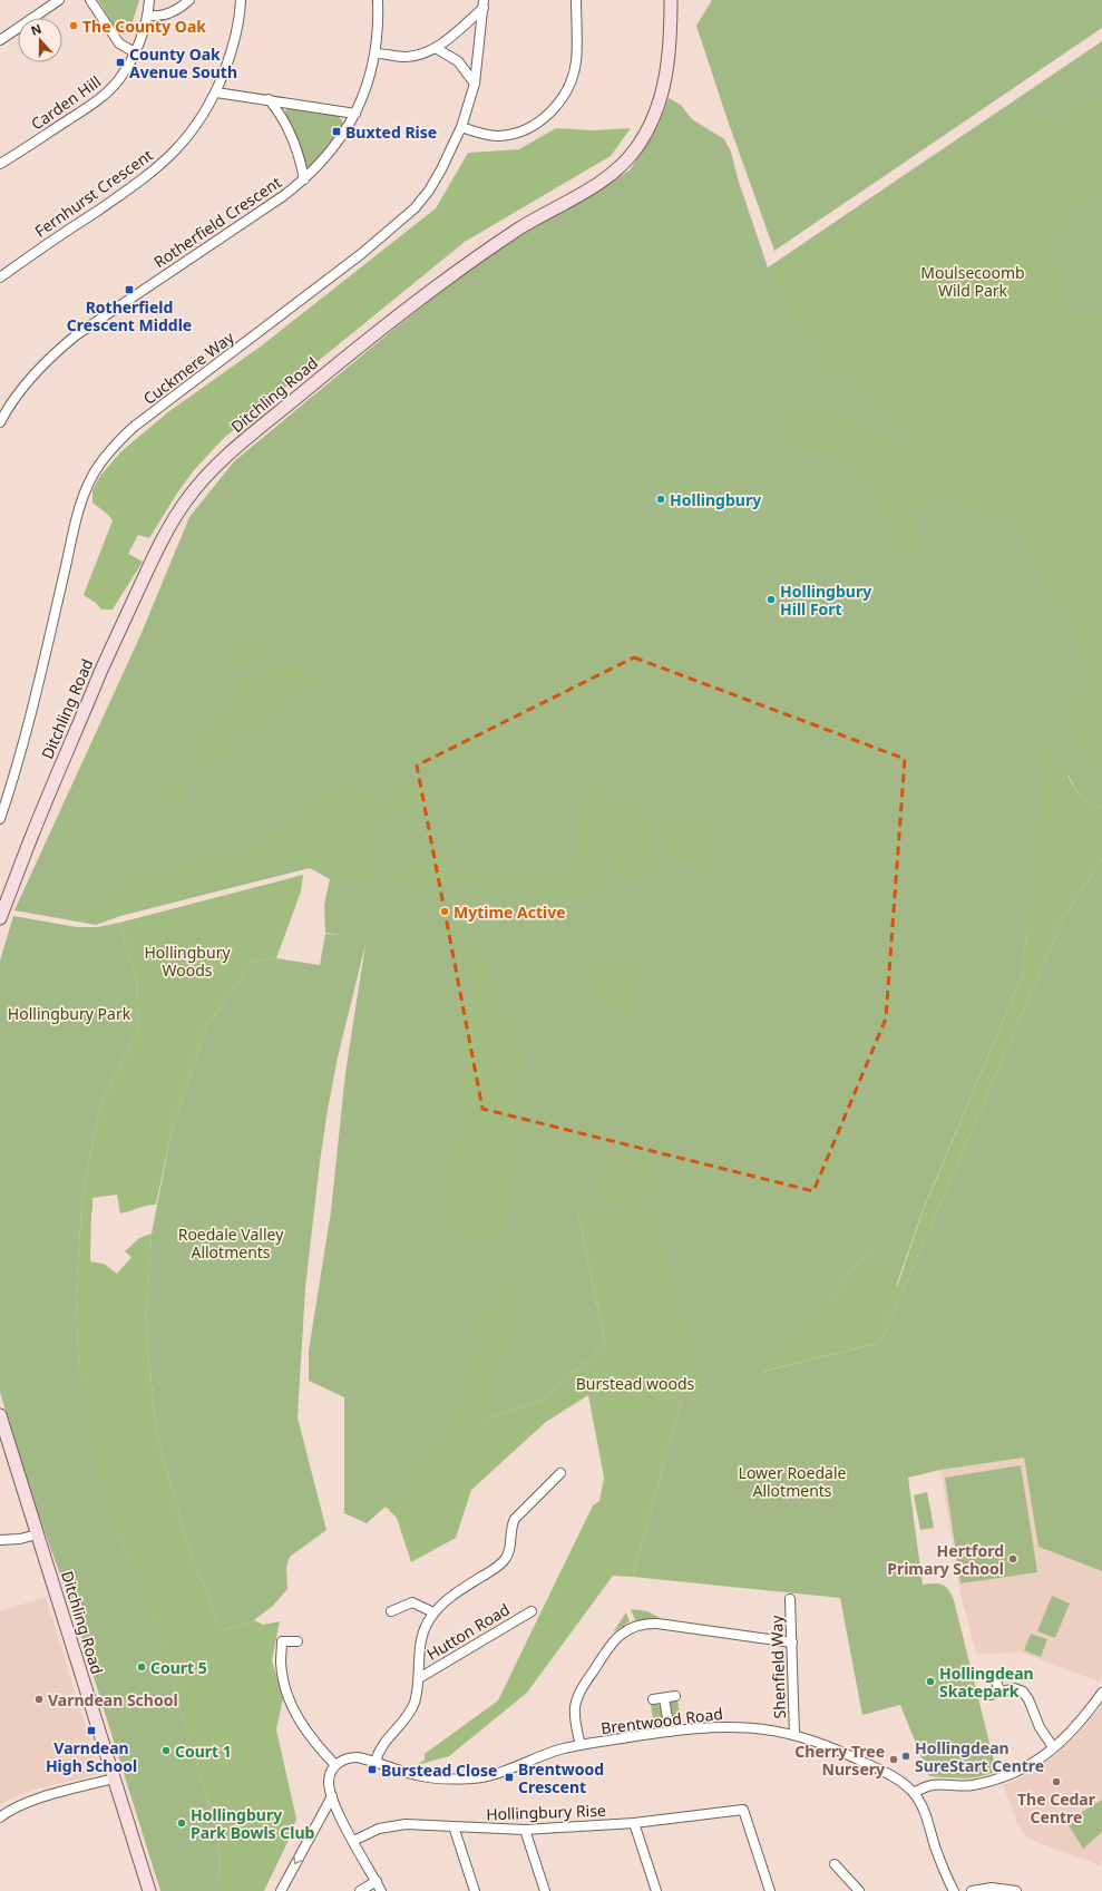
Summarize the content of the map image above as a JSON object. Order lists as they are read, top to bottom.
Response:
{
  "streets": {
    "street": [
      "Carden Hill",
      "Fernhurst Crescent",
      "Rotherfield Crescent",
      "Cuckmere Way",
      "Ditchling Road",
      "Hutton Road",
      "Shenfield Way",
      "Brentwood Road",
      "Hollingbury Rise"
    ]
  },
  "crossings": [
    ["Shenfield Way", "Brentwood Road"]
  ],
  "parks": [
    "Moulsecoomb Wild Park",
    "Hollingbury Woods",
    "Hollingbury Park",
    "Roedale Valley Allotments",
    "Burstead woods",
    "Lower Roedale Allotments"
  ],
  "places": {
    "other": [
      "The County Oak",
      "Hollingbury",
      "Hollingbury Hill Fort",
      "Mytime Active",
      "Hertford Primary School",
      "Court 5",
      "Hollingdean Skatepark",
      "Varndean School",
      "Court 1",
      "Hollingdean SureStart Centre",
      "Cherry Tree Nursery",
      "The Cedar Centre",
      "Hollingbury Park Bowls Club"
    ],
    "transit": [
      "County Oak Avenue South",
      "Buxted Rise",
      "Rotherfield Crescent Middle",
      "Varndean High School",
      "Burstead Close",
      "Brentwood Crescent"
    ]
  },
  "north": "top"
}
